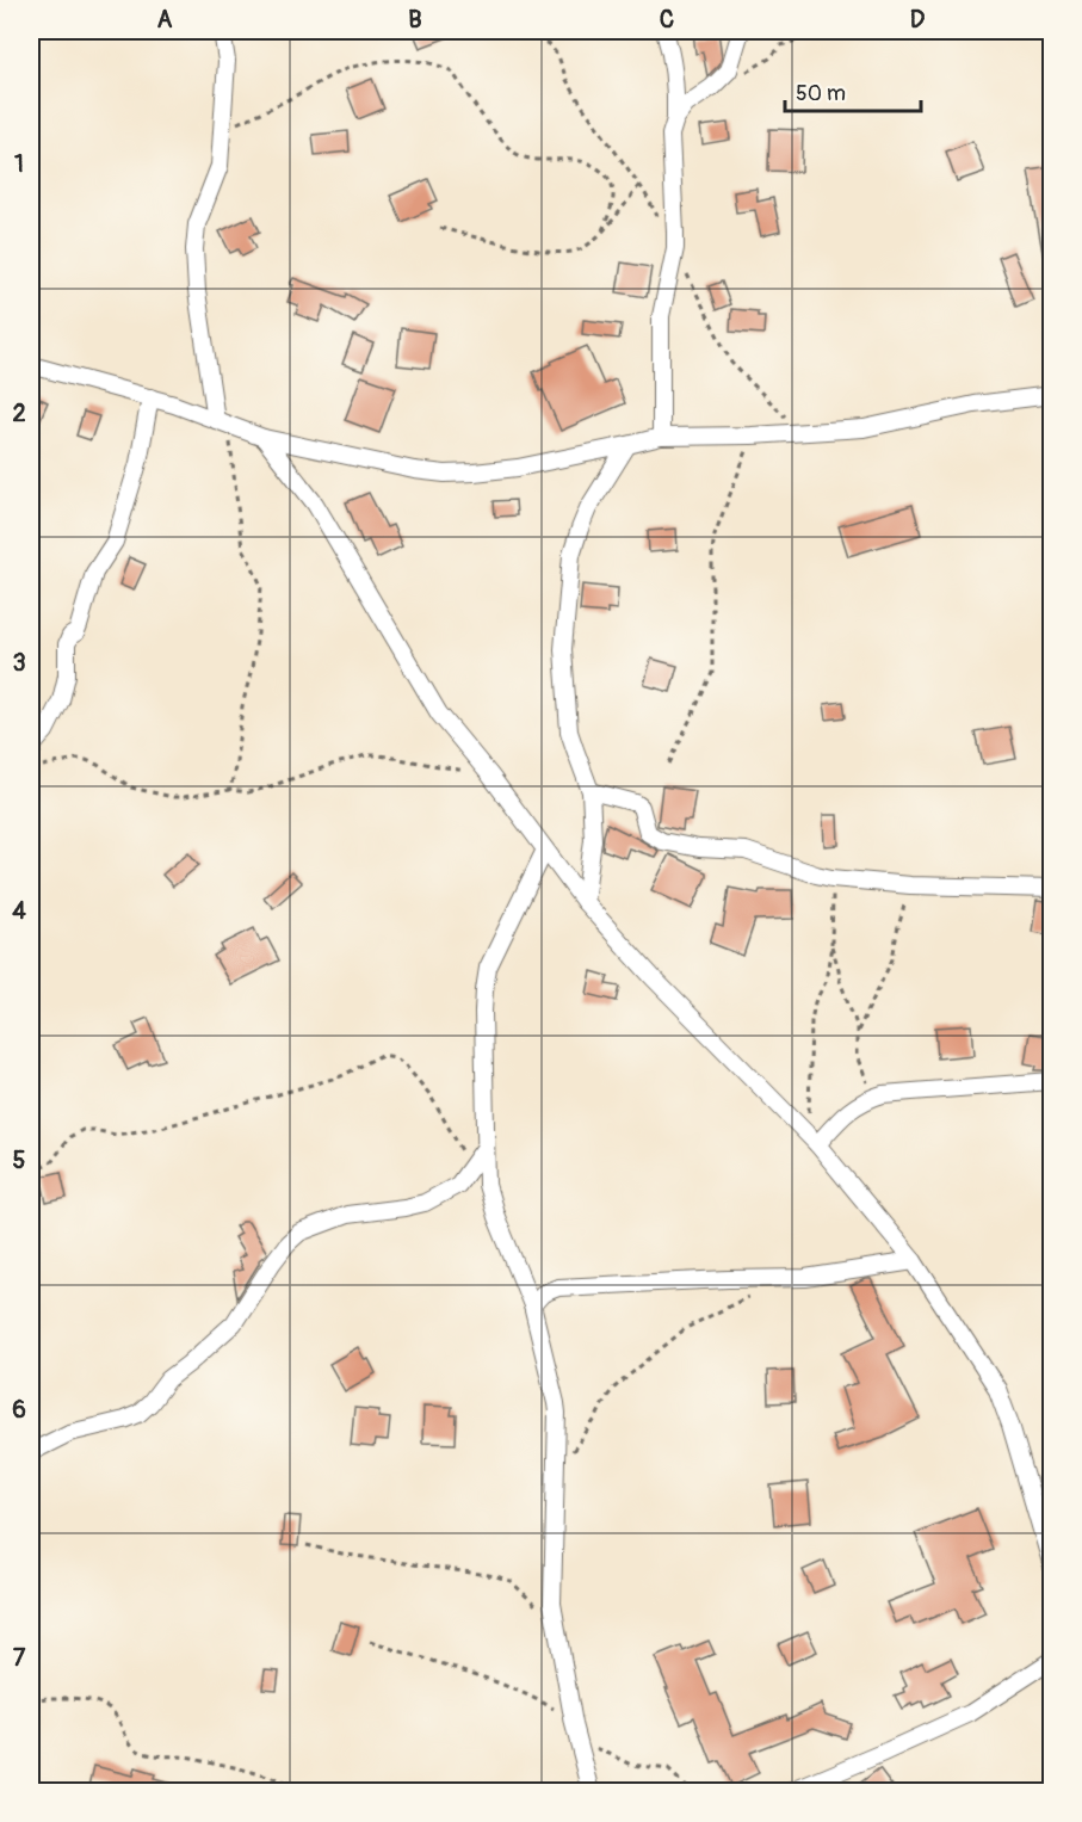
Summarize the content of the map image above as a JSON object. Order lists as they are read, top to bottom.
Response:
{
  "scale_bar": "50 m",
  "grid": {
    "columns": [
      "A",
      "B",
      "C",
      "D"
    ],
    "rows": [
      "1",
      "2",
      "3",
      "4",
      "5",
      "6",
      "7"
    ]
  }
}
